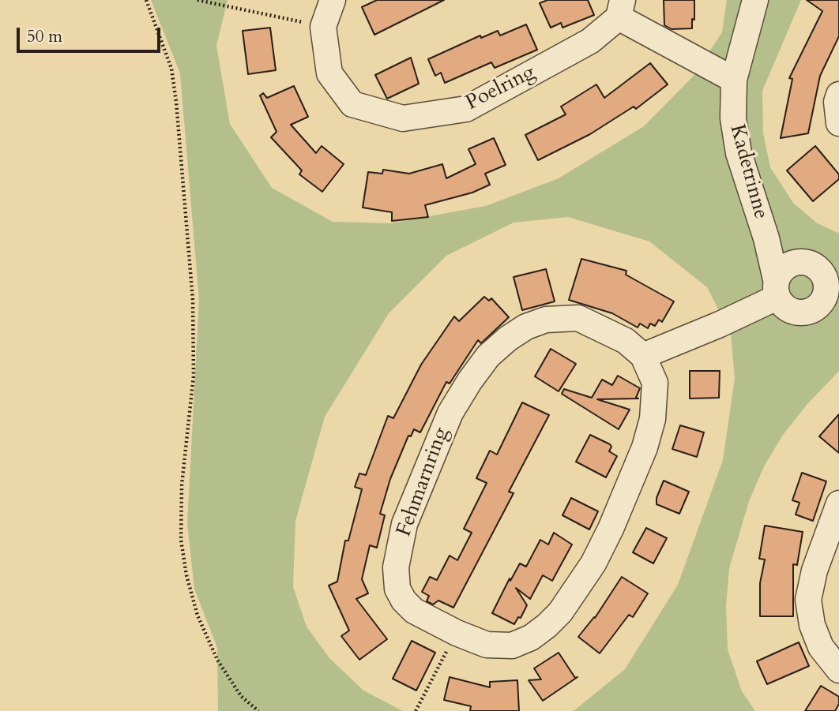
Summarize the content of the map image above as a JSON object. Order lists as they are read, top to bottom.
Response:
{
  "streets": {
    "street": ["Poelring", "Kadetrinne", "Fehmarnring"]
  },
  "crossings": [
    ["Poelring", "Kadetrinne"]
  ],
  "scale_bar": "50 m"
}
